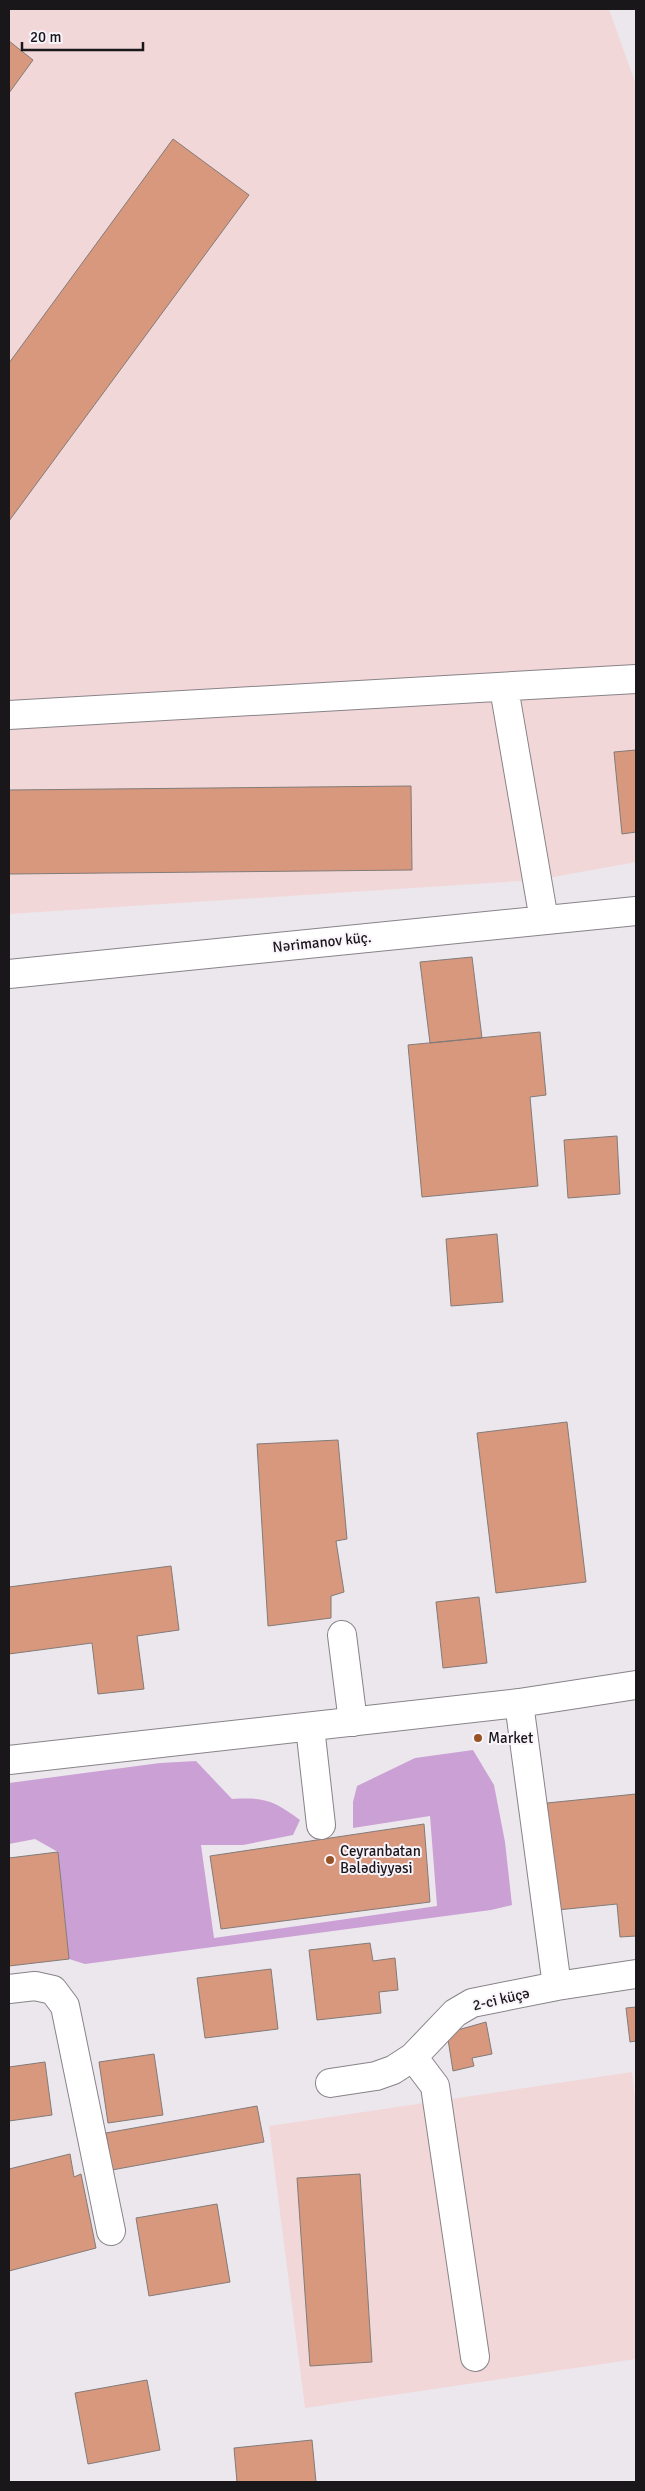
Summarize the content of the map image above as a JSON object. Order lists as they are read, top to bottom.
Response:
{
  "streets": {
    "street": ["Nərimanov küç.", "2-ci küçə"]
  },
  "places": ["Market", "Ceyranbatan Bələdiyyəsi"],
  "scale_bar": "20 m"
}
